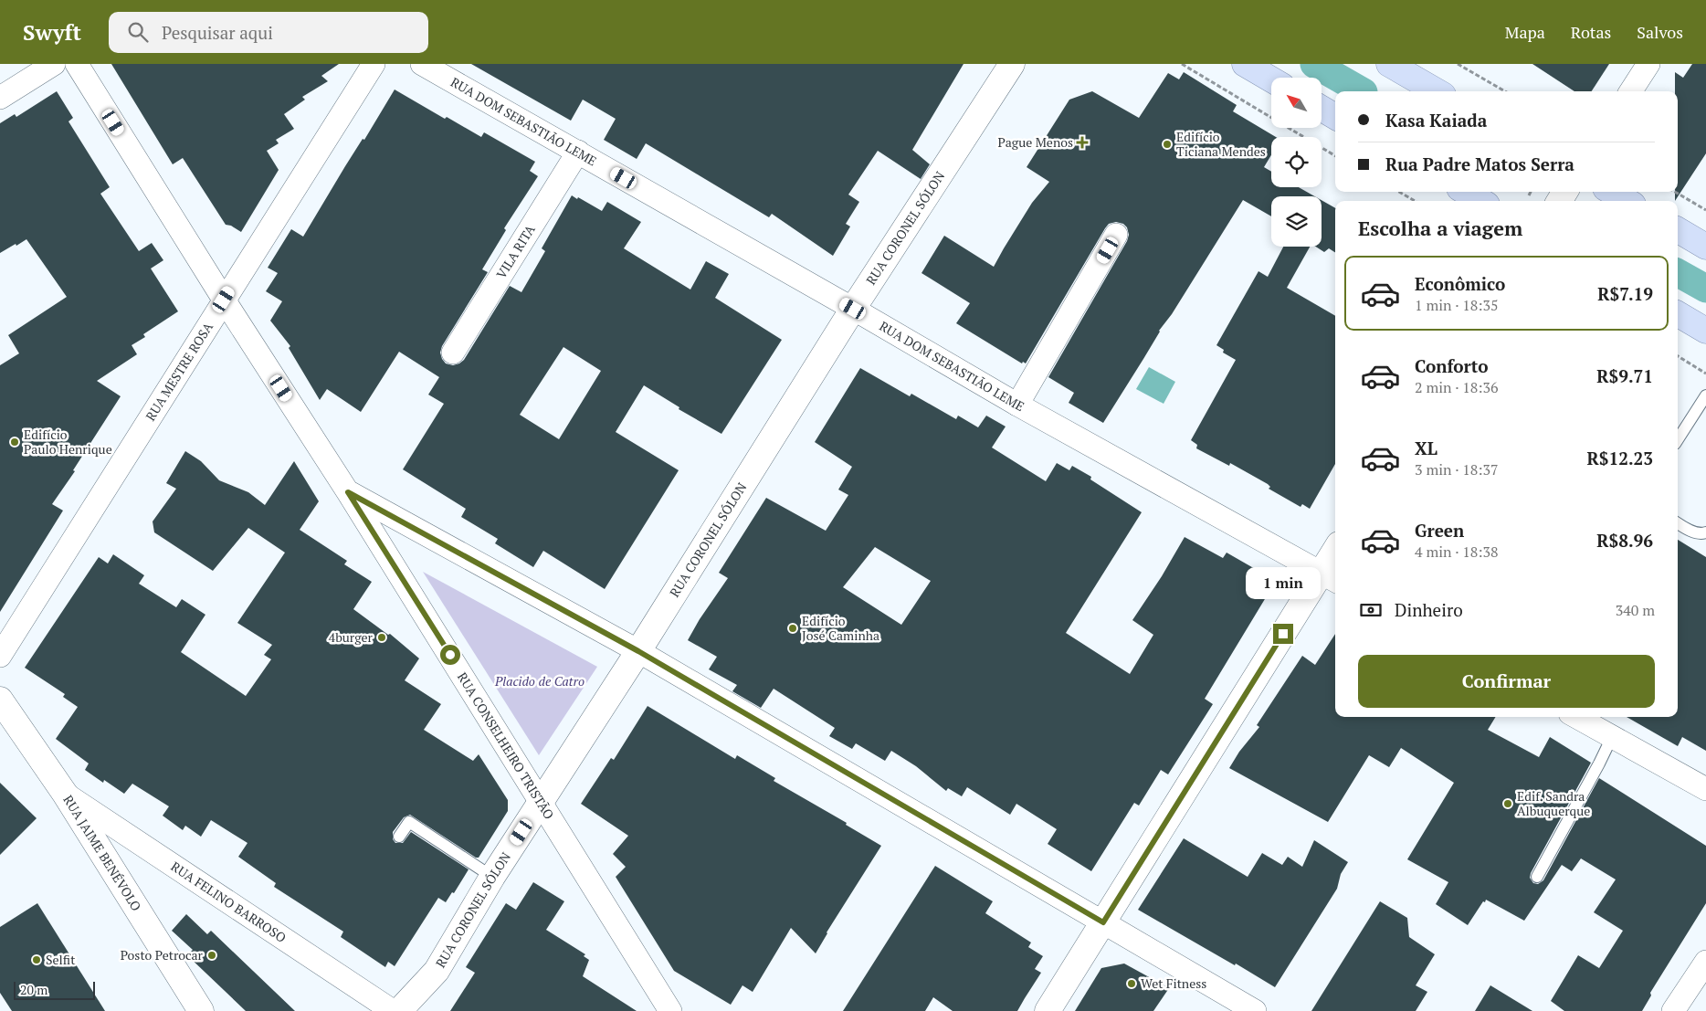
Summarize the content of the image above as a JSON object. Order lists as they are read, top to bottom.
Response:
{
  "streets": {
    "street": [
      "RUA DOM SEBASTIÃO LEME",
      "RUA CORONEL SÓLON",
      "VILA RITA",
      "RUA MESTRE ROSA",
      "RUA CONSELHEIRO TRISTÃO",
      "RUA JAIME BENÉVOLO",
      "RUA FELINO BARROSO"
    ]
  },
  "crossings": [
    ["RUA DOM SEBASTIÃO LEME", "RUA CORONEL SÓLON"],
    ["RUA DOM SEBASTIÃO LEME", "VILA RITA"],
    ["RUA CORONEL SÓLON", "RUA CONSELHEIRO TRISTÃO"],
    ["RUA MESTRE ROSA", "RUA CONSELHEIRO TRISTÃO"],
    ["RUA JAIME BENÉVOLO", "RUA FELINO BARROSO"]
  ],
  "parks": ["Placido de Catro"],
  "places": {
    "health": ["Pague Menos"],
    "other": [
      "Edifício Ticiana Mendes",
      "Edifício Paulo Henrique",
      "Edifício José Caminha",
      "4burger",
      "Edif. Sandra Albuquerque",
      "Posto Petrocar",
      "Selfit",
      "Wet Fitness"
    ]
  },
  "scale_bar": "20 m",
  "north": "top left",
  "page": {
    "header": "Swyft",
    "search": "Pesquisar aqui",
    "nav": ["Mapa", "Rotas", "Salvos"],
    "banner": ["Kasa Kaiada", "Rua Padre Matos Serra"],
    "heading": "Escolha a viagem",
    "list": [
      {
        "name": "Econômico",
        "note": "1 min · 18:35",
        "value": "R$7.19"
      },
      {
        "name": "Conforto",
        "note": "2 min · 18:36",
        "value": "R$9.71"
      },
      {
        "name": "XL",
        "note": "3 min · 18:37",
        "value": "R$12.23"
      },
      {
        "name": "Green",
        "note": "4 min · 18:38",
        "value": "R$8.96"
      }
    ],
    "bubble": "1 min",
    "pay": ["Dinheiro", "340 m"],
    "buttons": "Confirmar",
    "scale": "20 m"
  }
}
